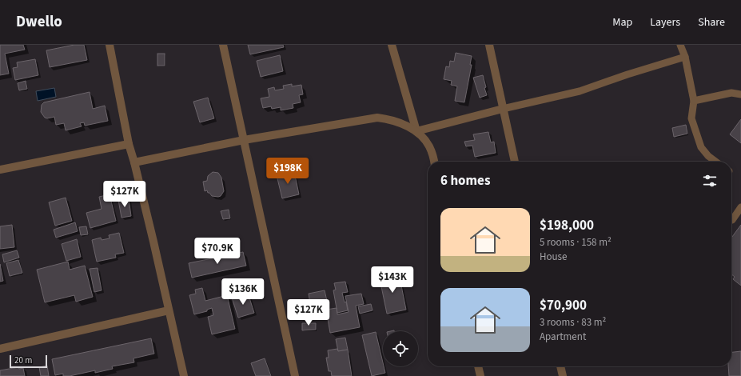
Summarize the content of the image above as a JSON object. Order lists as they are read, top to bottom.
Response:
{
  "scale_bar": "20 m",
  "page": {
    "header": "Dwello",
    "nav": ["Map", "Layers", "Share"],
    "price": [
      "$198K",
      "$127K",
      "$70.9K",
      "$143K",
      "$136K",
      "$127K"
    ],
    "heading": "6 homes",
    "list": [
      {
        "name": "$198,000",
        "note": "5 rooms · 158 m² · House"
      },
      {
        "name": "$70,900",
        "note": "3 rooms · 83 m² · Apartment"
      }
    ],
    "scale": "20 m"
  }
}
